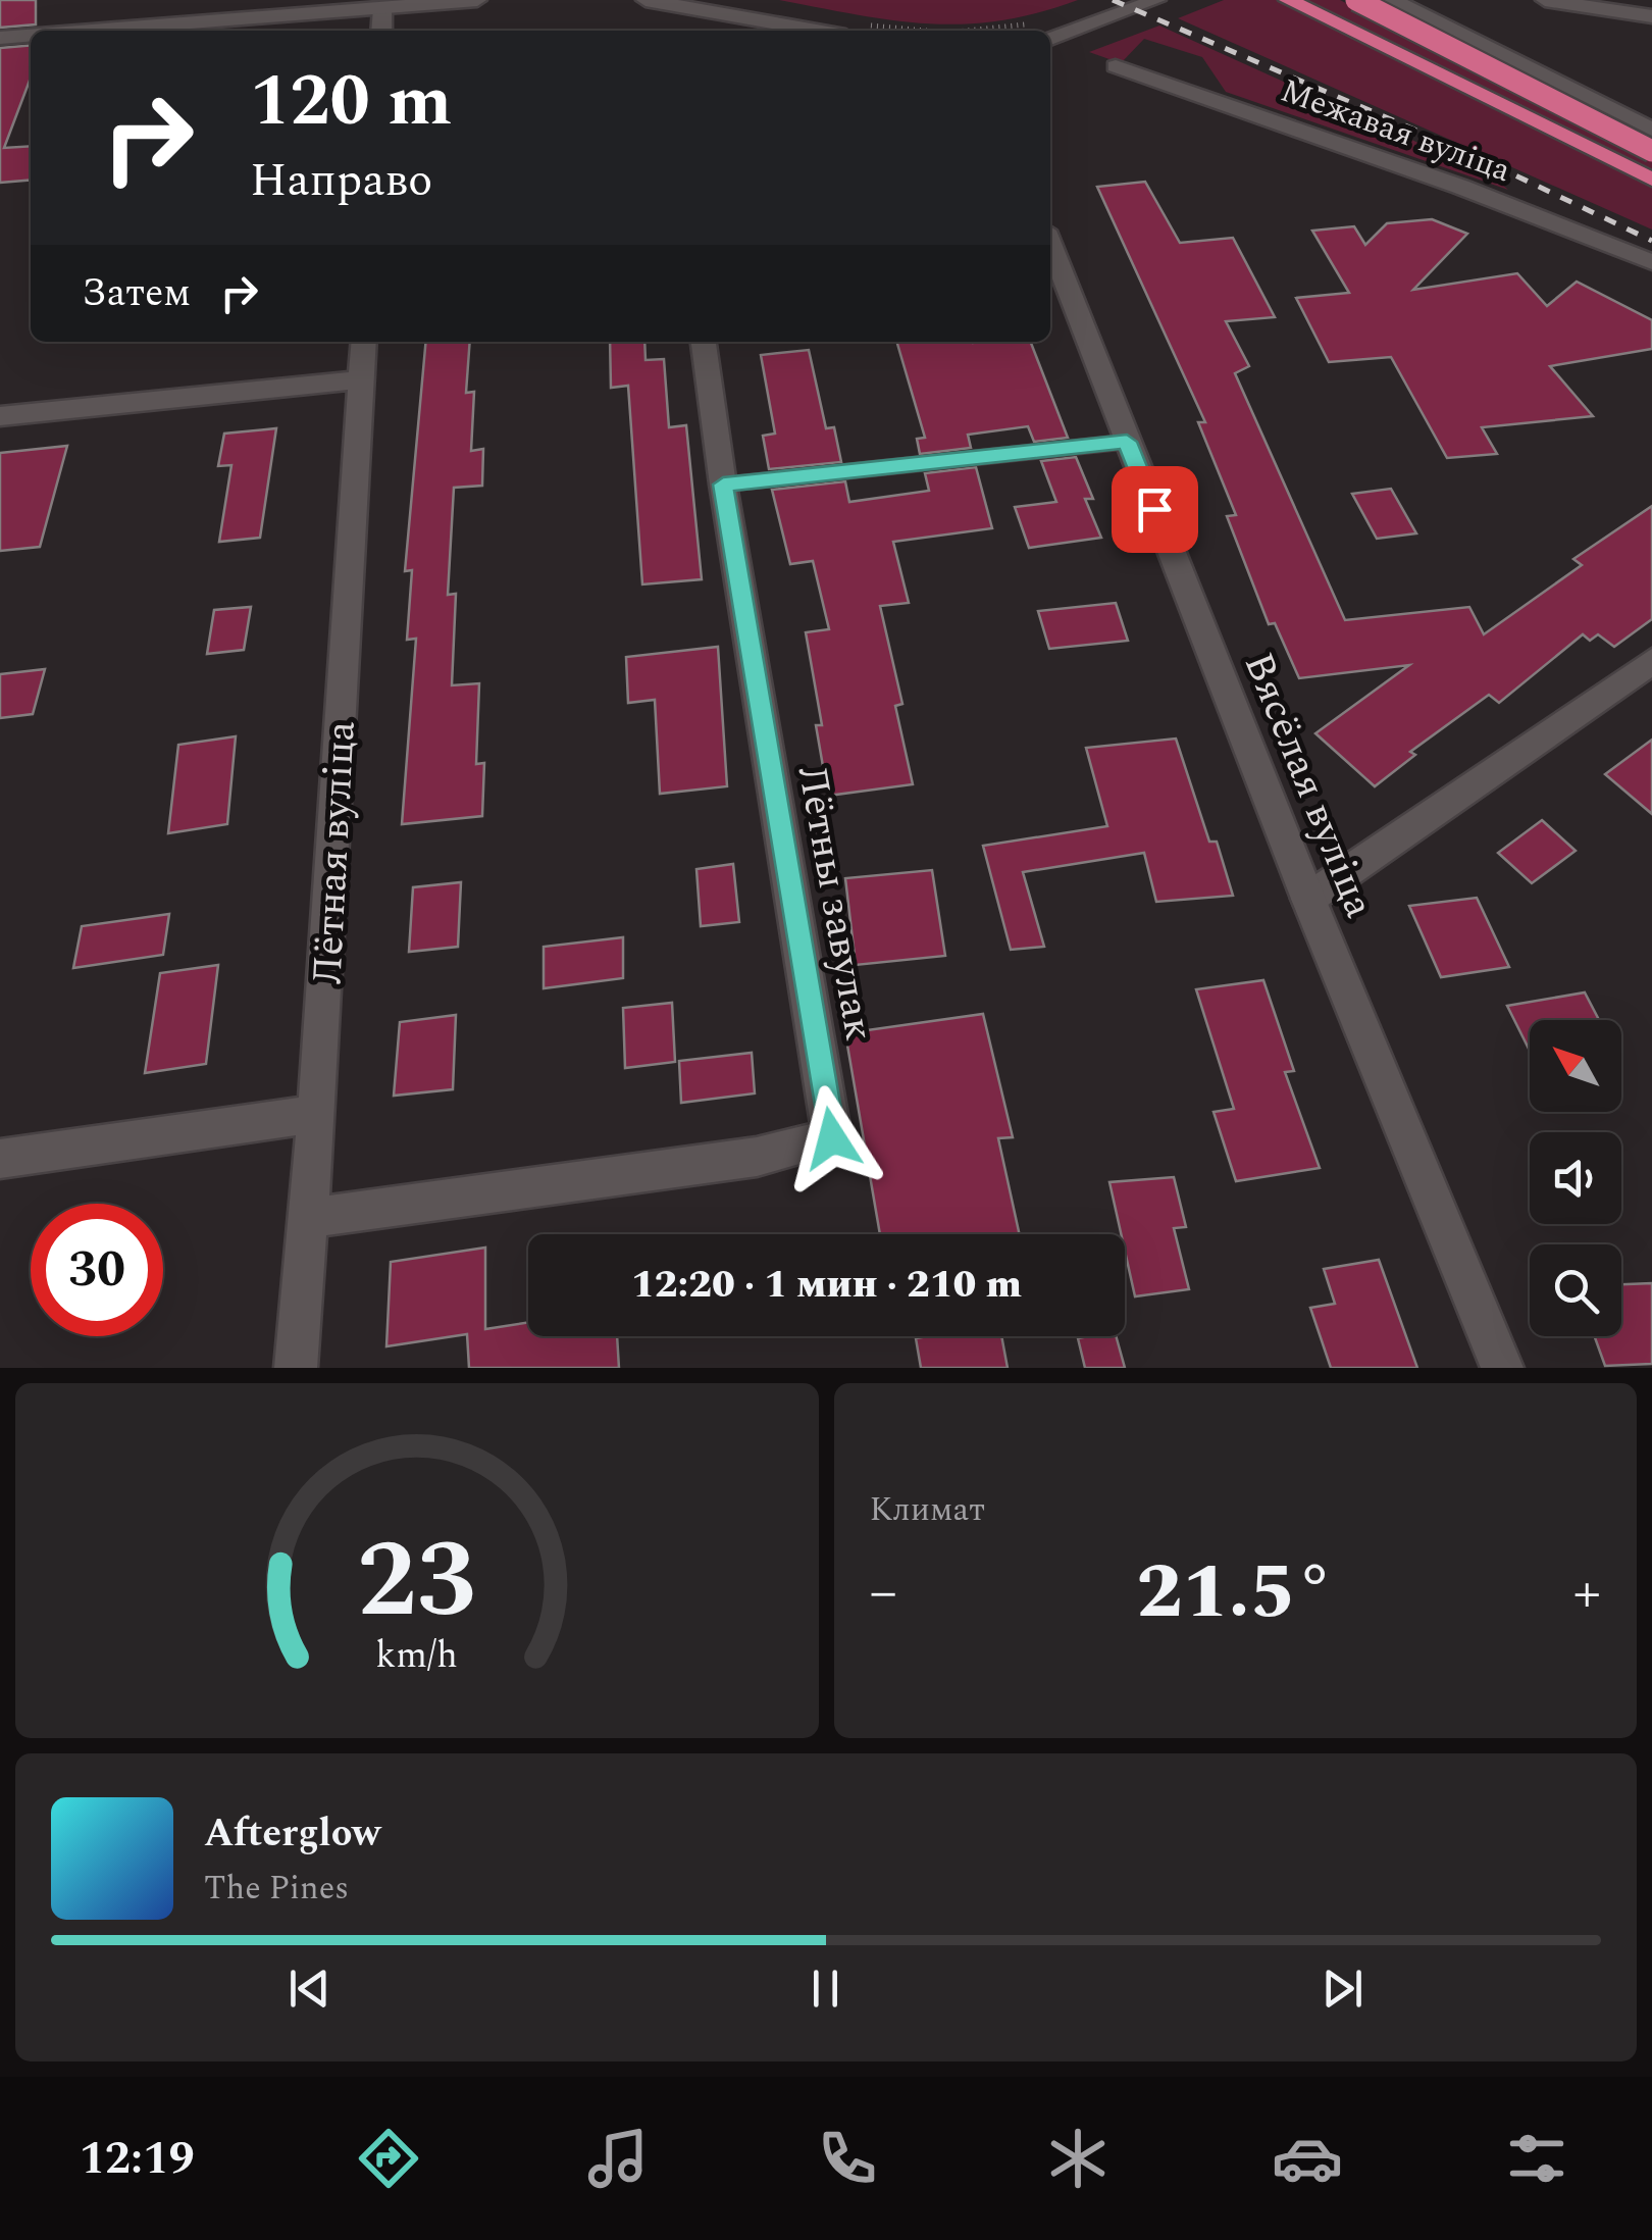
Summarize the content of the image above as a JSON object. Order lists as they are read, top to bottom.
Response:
{
  "streets": {
    "street": [
      "Межавая вуліца",
      "Вясёлая вуліца",
      "Лётная вуліца",
      "Лётны завулак"
    ]
  },
  "crossings": [
    ["Лётная вуліца", "Лётны завулак"]
  ],
  "north": "top left",
  "page": {
    "turn": ["120 m", "Направо"],
    "then": "Затем",
    "limit": "30",
    "trip": "12:20 · 1 мин · 210 m",
    "tile": "Климат",
    "heat": ["−", "21.5°", "+"],
    "song": ["Afterglow", "The Pines"],
    "tabs": "12:19",
    "gauge": ["23", "km/h"]
  }
}
